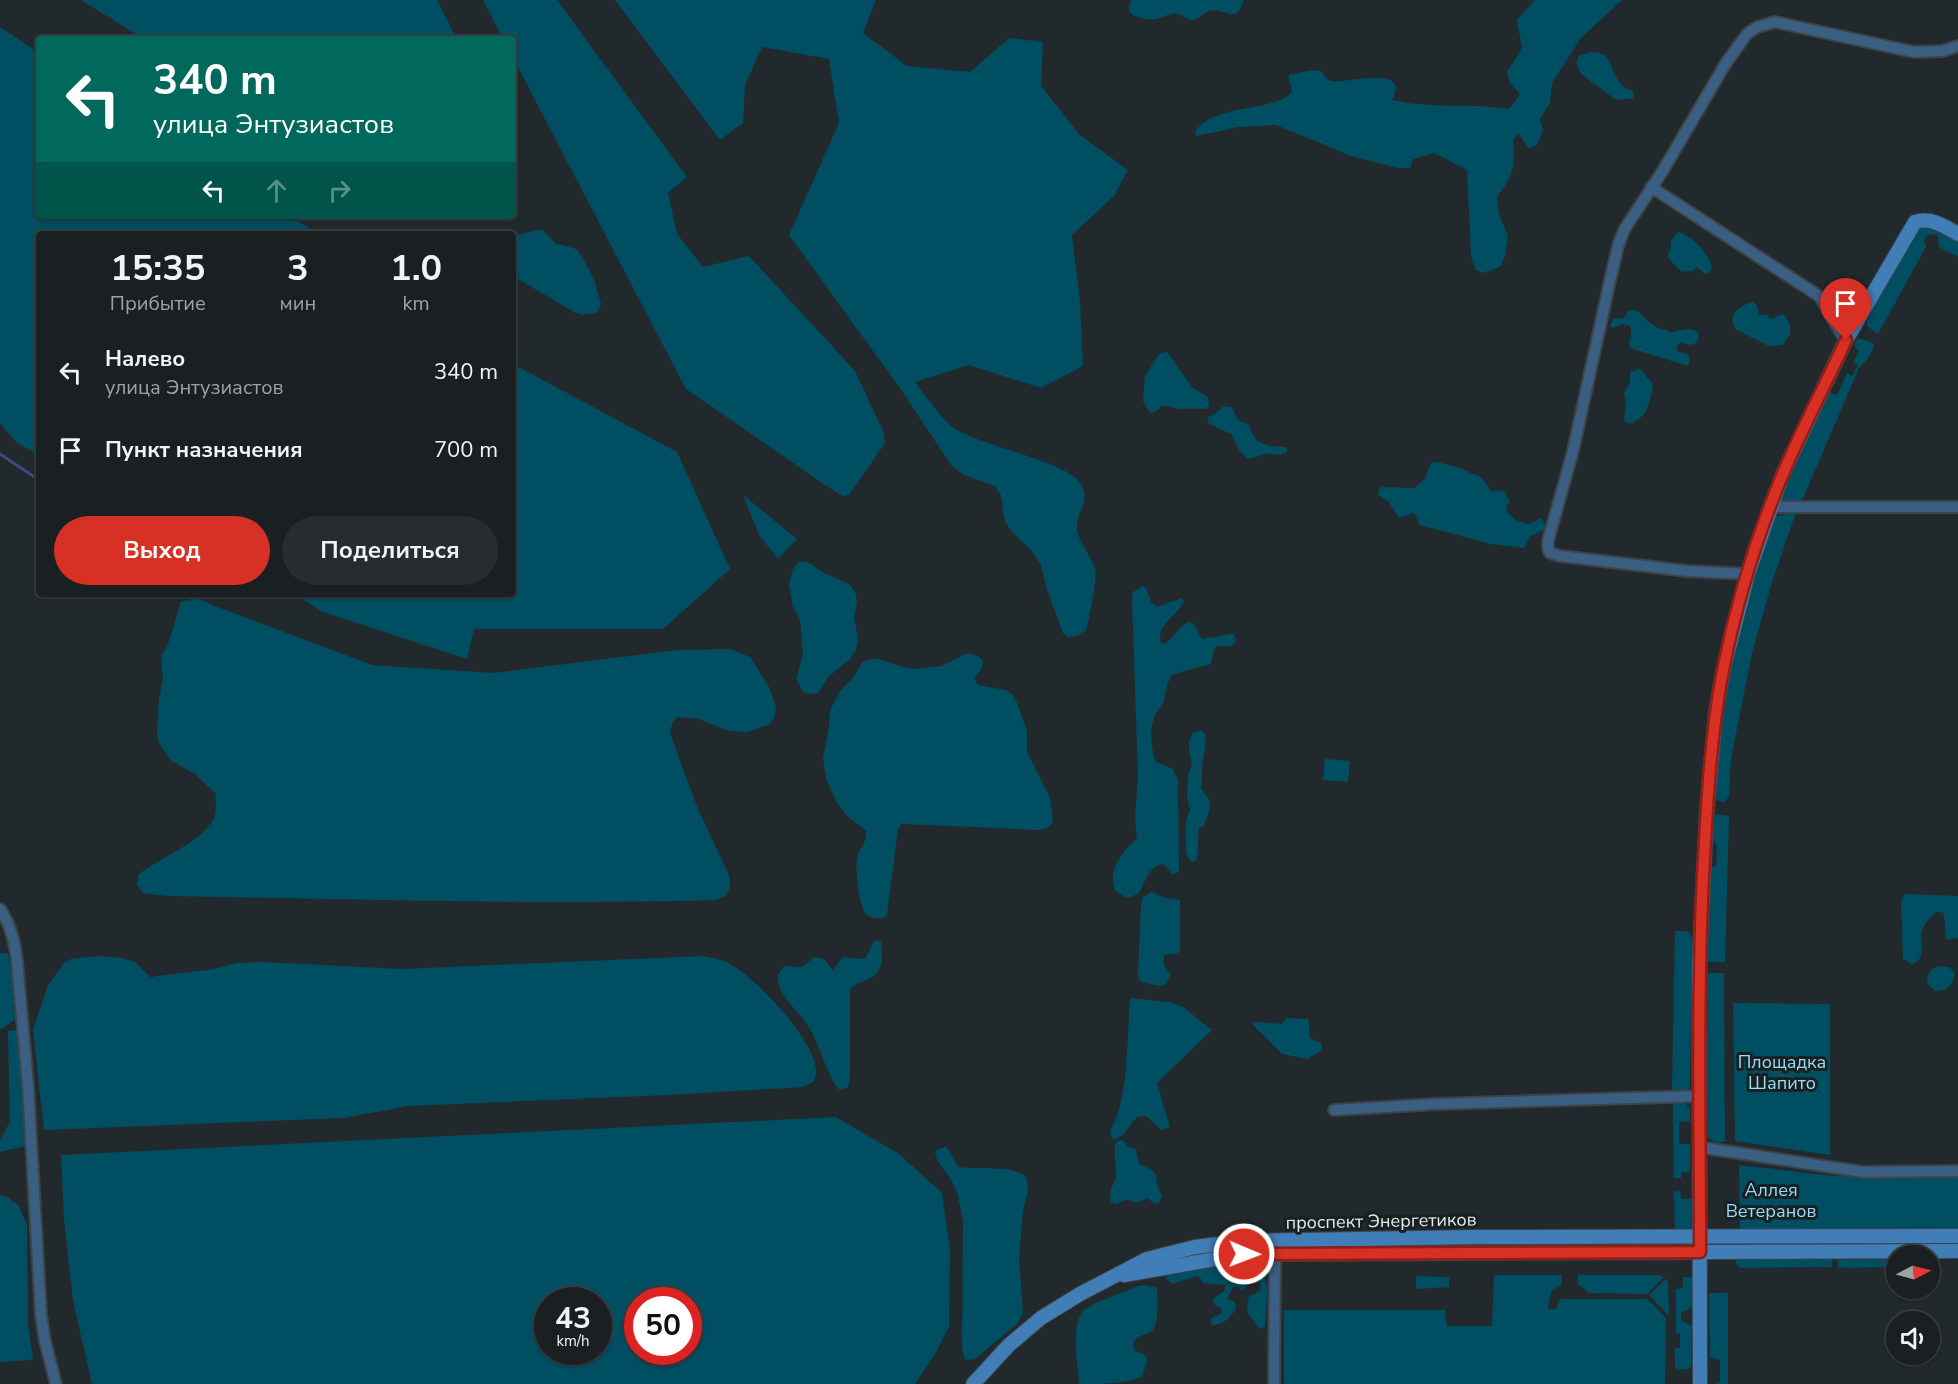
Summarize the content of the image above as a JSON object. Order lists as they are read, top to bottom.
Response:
{
  "streets": {
    "main road": ["проспект Энергетиков"]
  },
  "parks": ["Площадка Шапито", "Аллея Ветеранов"],
  "north": "right",
  "page": {
    "turn": ["340 m", "улица Энтузиастов"],
    "eta": [
      "15:35",
      "Прибытие",
      "3",
      "мин",
      "1.0",
      "km"
    ],
    "list": [
      {
        "name": "Налево",
        "note": "улица Энтузиастов",
        "value": "340 m"
      },
      {
        "name": "Пункт назначения",
        "value": "700 m"
      }
    ],
    "buttons": ["Выход", "Поделиться"],
    "speed": "43 km/h",
    "limit": "50"
  }
}
